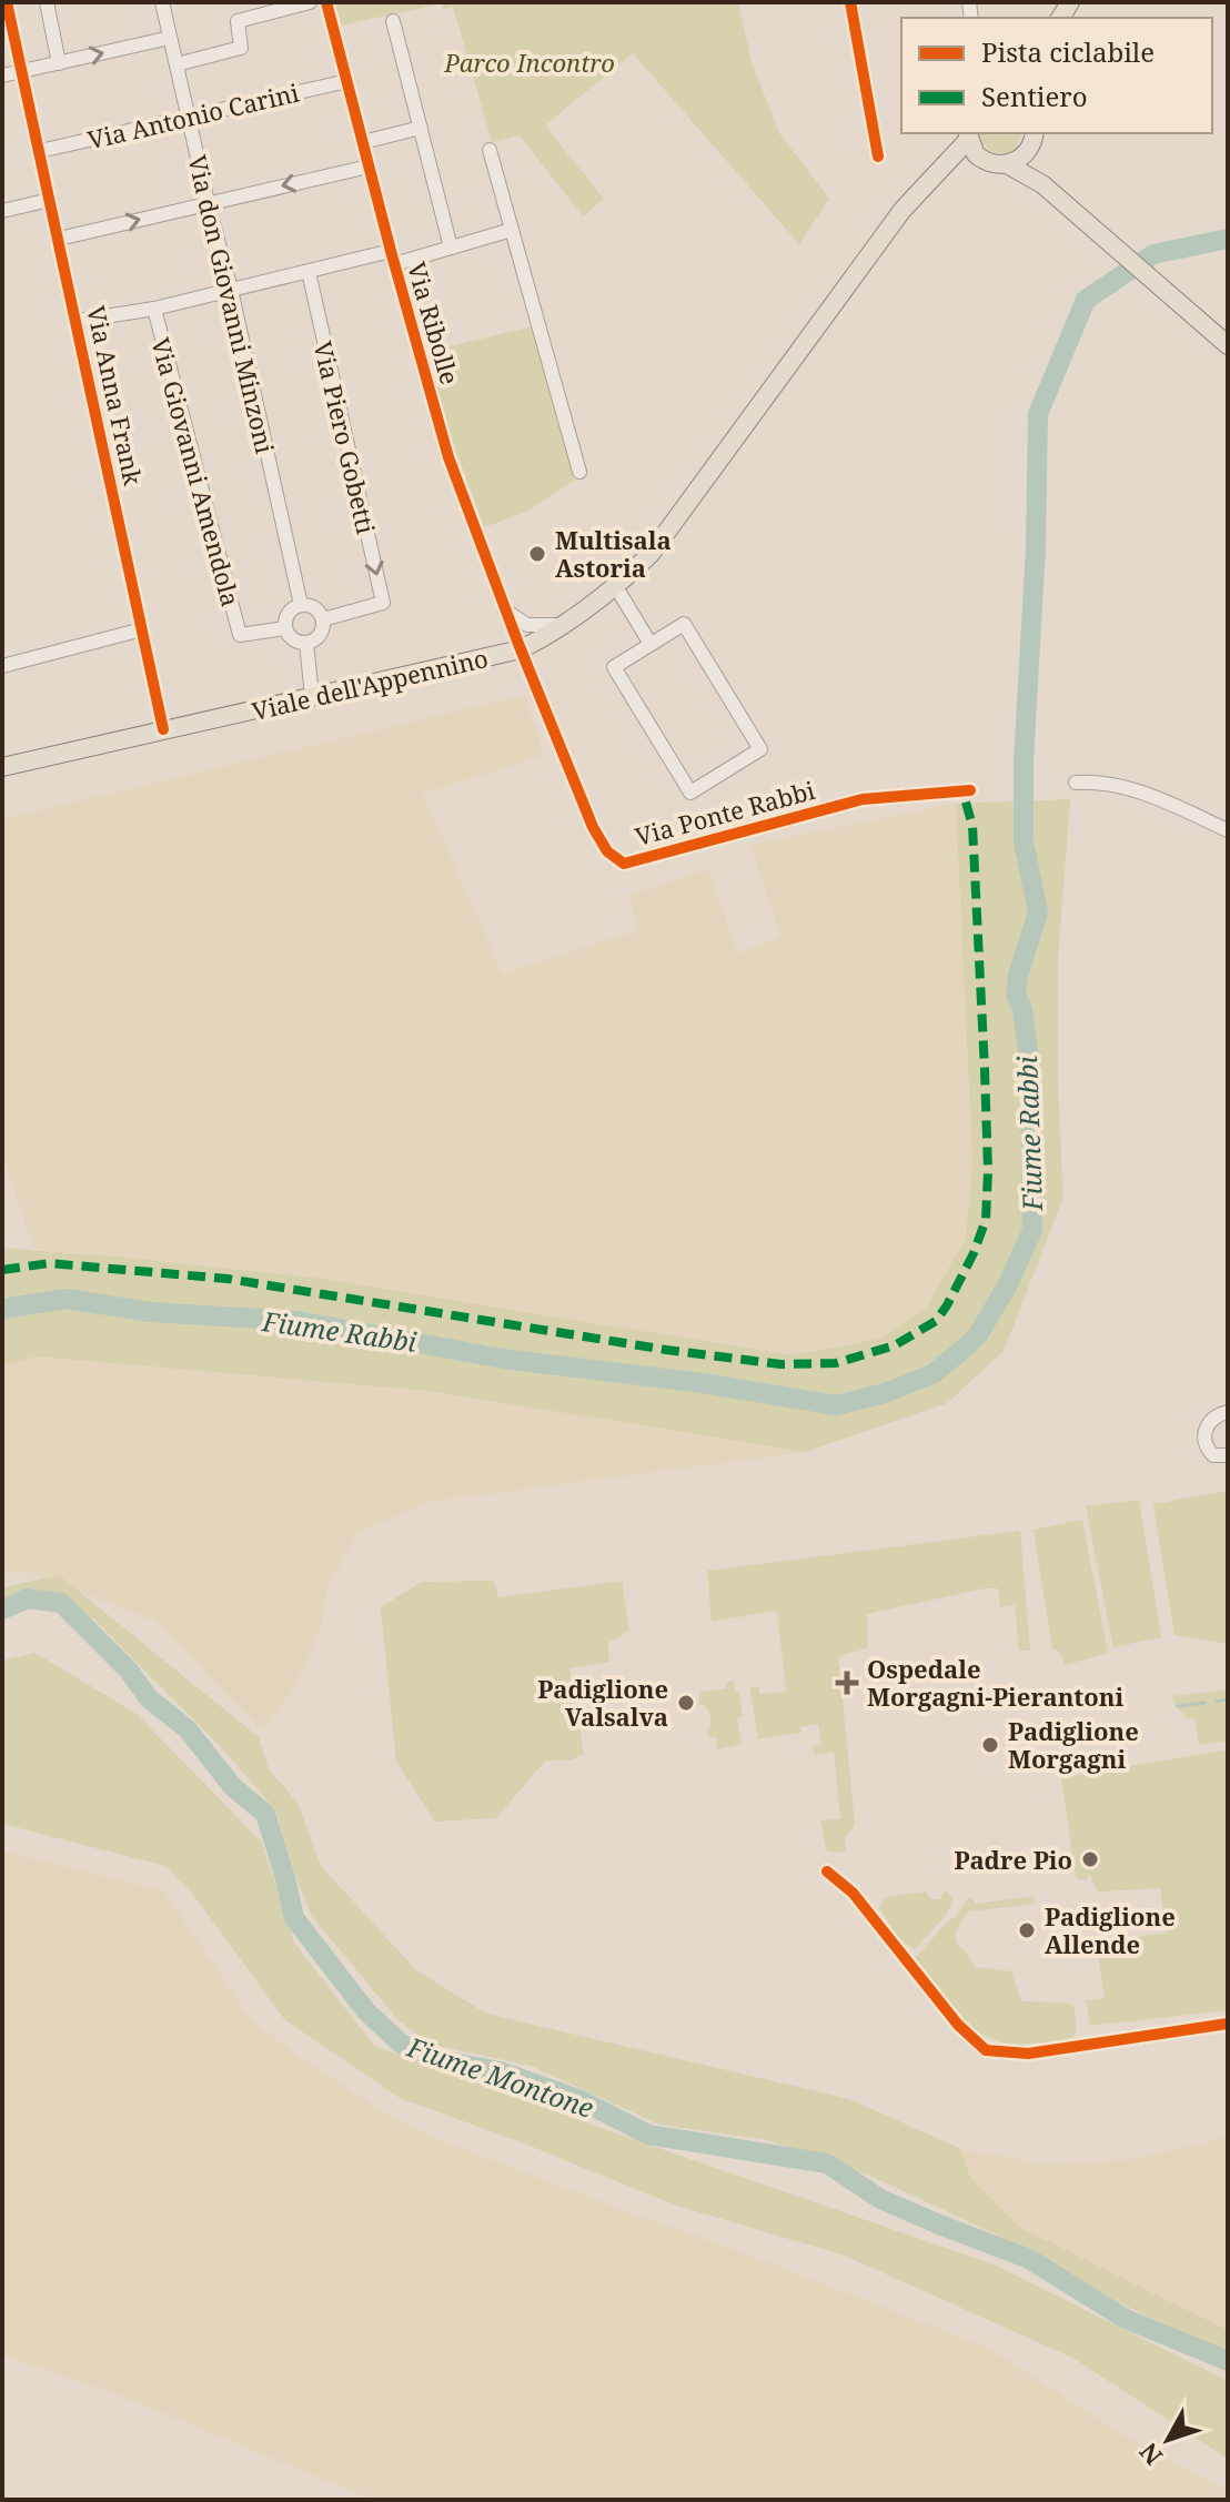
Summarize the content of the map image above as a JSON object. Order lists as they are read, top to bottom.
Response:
{
  "streets": {
    "main road": ["Viale dell'Appennino"],
    "street": [
      "Via Antonio Carini",
      "Via don Giovanni Minzoni",
      "Via Ribolle",
      "Via Anna Frank",
      "Via Piero Gobetti",
      "Via Giovanni Amendola",
      "Via Ponte Rabbi"
    ]
  },
  "crossings": [
    ["Via Antonio Carini", "Via don Giovanni Minzoni"],
    ["Via Antonio Carini", "Via Ribolle"],
    ["Via Antonio Carini", "Via Anna Frank"],
    ["Via don Giovanni Minzoni", "Via Piero Gobetti"],
    ["Via don Giovanni Minzoni", "Via Giovanni Amendola"],
    ["Via Ribolle", "Viale dell'Appennino"],
    ["Via Ribolle", "Via Ponte Rabbi"],
    ["Via Anna Frank", "Viale dell'Appennino"],
    ["Via Piero Gobetti", "Via Giovanni Amendola"],
    ["Viale dell'Appennino", "Via Ponte Rabbi"]
  ],
  "one_way": ["Via Piero Gobetti"],
  "water": ["Fiume Rabbi", "Fiume Montone"],
  "parks": ["Parco Incontro"],
  "places": {
    "other": [
      "Multisala Astoria",
      "Padiglione Valsalva",
      "Padiglione Morgagni",
      "Padre Pio",
      "Padiglione Allende"
    ],
    "health": ["Ospedale Morgagni-Pierantoni"]
  },
  "legend": ["Pista ciclabile", "Sentiero"],
  "north": "bottom left"
}
